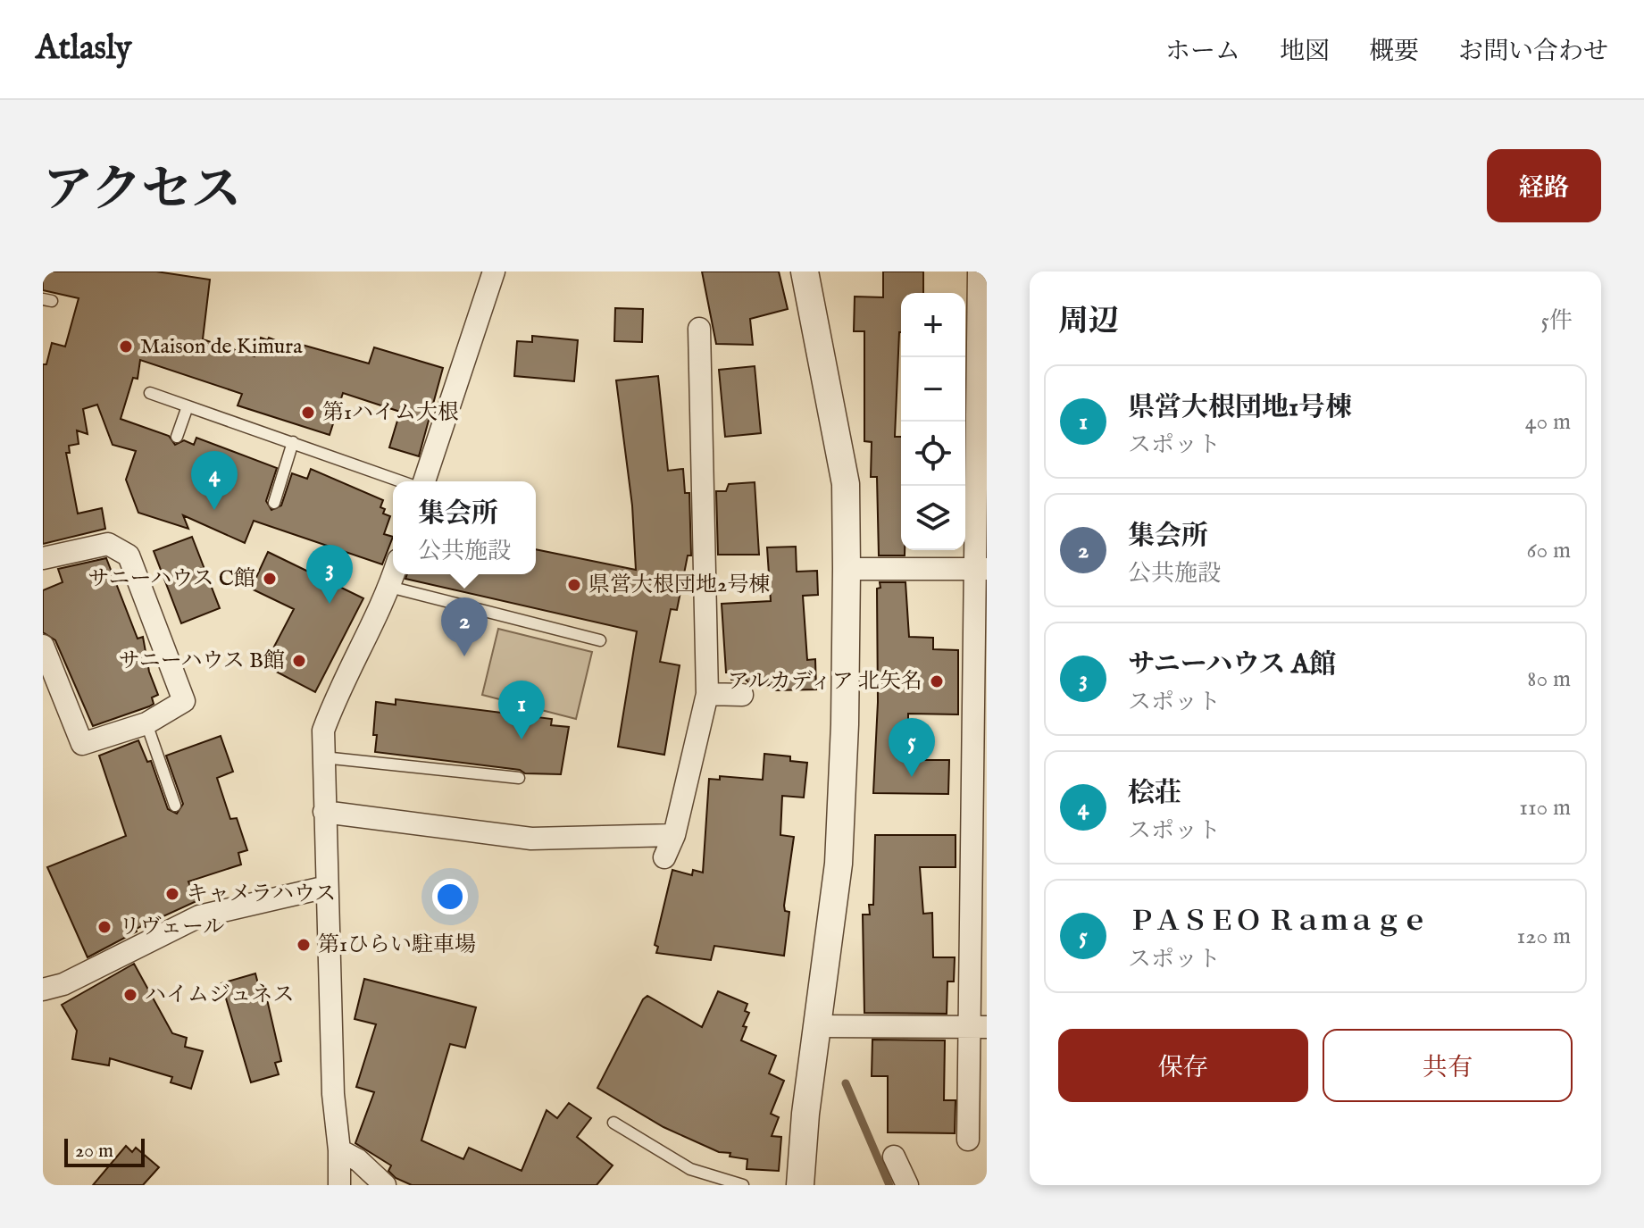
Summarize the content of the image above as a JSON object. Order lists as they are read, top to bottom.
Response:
{
  "places": [
    "Maison de Kimura",
    "第1ハイム大根",
    "サニーハウス C館",
    "県営大根団地2号棟",
    "サニーハウス B館",
    "アルカディア 北矢名",
    "キャメラハウス",
    "リヴェール",
    "第1ひらい駐車場",
    "ハイムジュネス"
  ],
  "scale_bar": "20 m",
  "page": {
    "header": "Atlasly",
    "nav": [
      "ホーム",
      "地図",
      "概要",
      "お問い合わせ"
    ],
    "title": "アクセス",
    "buttons": [
      "経路",
      ["保存", "共有"]
    ],
    "heading": ["周辺", "5件"],
    "map_buttons": ["+", "−"],
    "list": [
      {
        "mark": "1",
        "name": "県営大根団地1号棟",
        "note": "スポット",
        "value": "40 m"
      },
      {
        "mark": "2",
        "name": "集会所",
        "note": "公共施設",
        "value": "60 m"
      },
      {
        "mark": "3",
        "name": "サニーハウス A館",
        "note": "スポット",
        "value": "80 m"
      },
      {
        "mark": "4",
        "name": "桧荘",
        "note": "スポット",
        "value": "110 m"
      },
      {
        "mark": "5",
        "name": "ＰＡＳＥＯ Ｒａｍａｇｅ",
        "note": "スポット",
        "value": "120 m"
      }
    ],
    "pins": [
      "4",
      "3",
      "2",
      "1",
      "5"
    ],
    "popup": ["集会所", "公共施設"],
    "scale": "20 m"
  }
}
